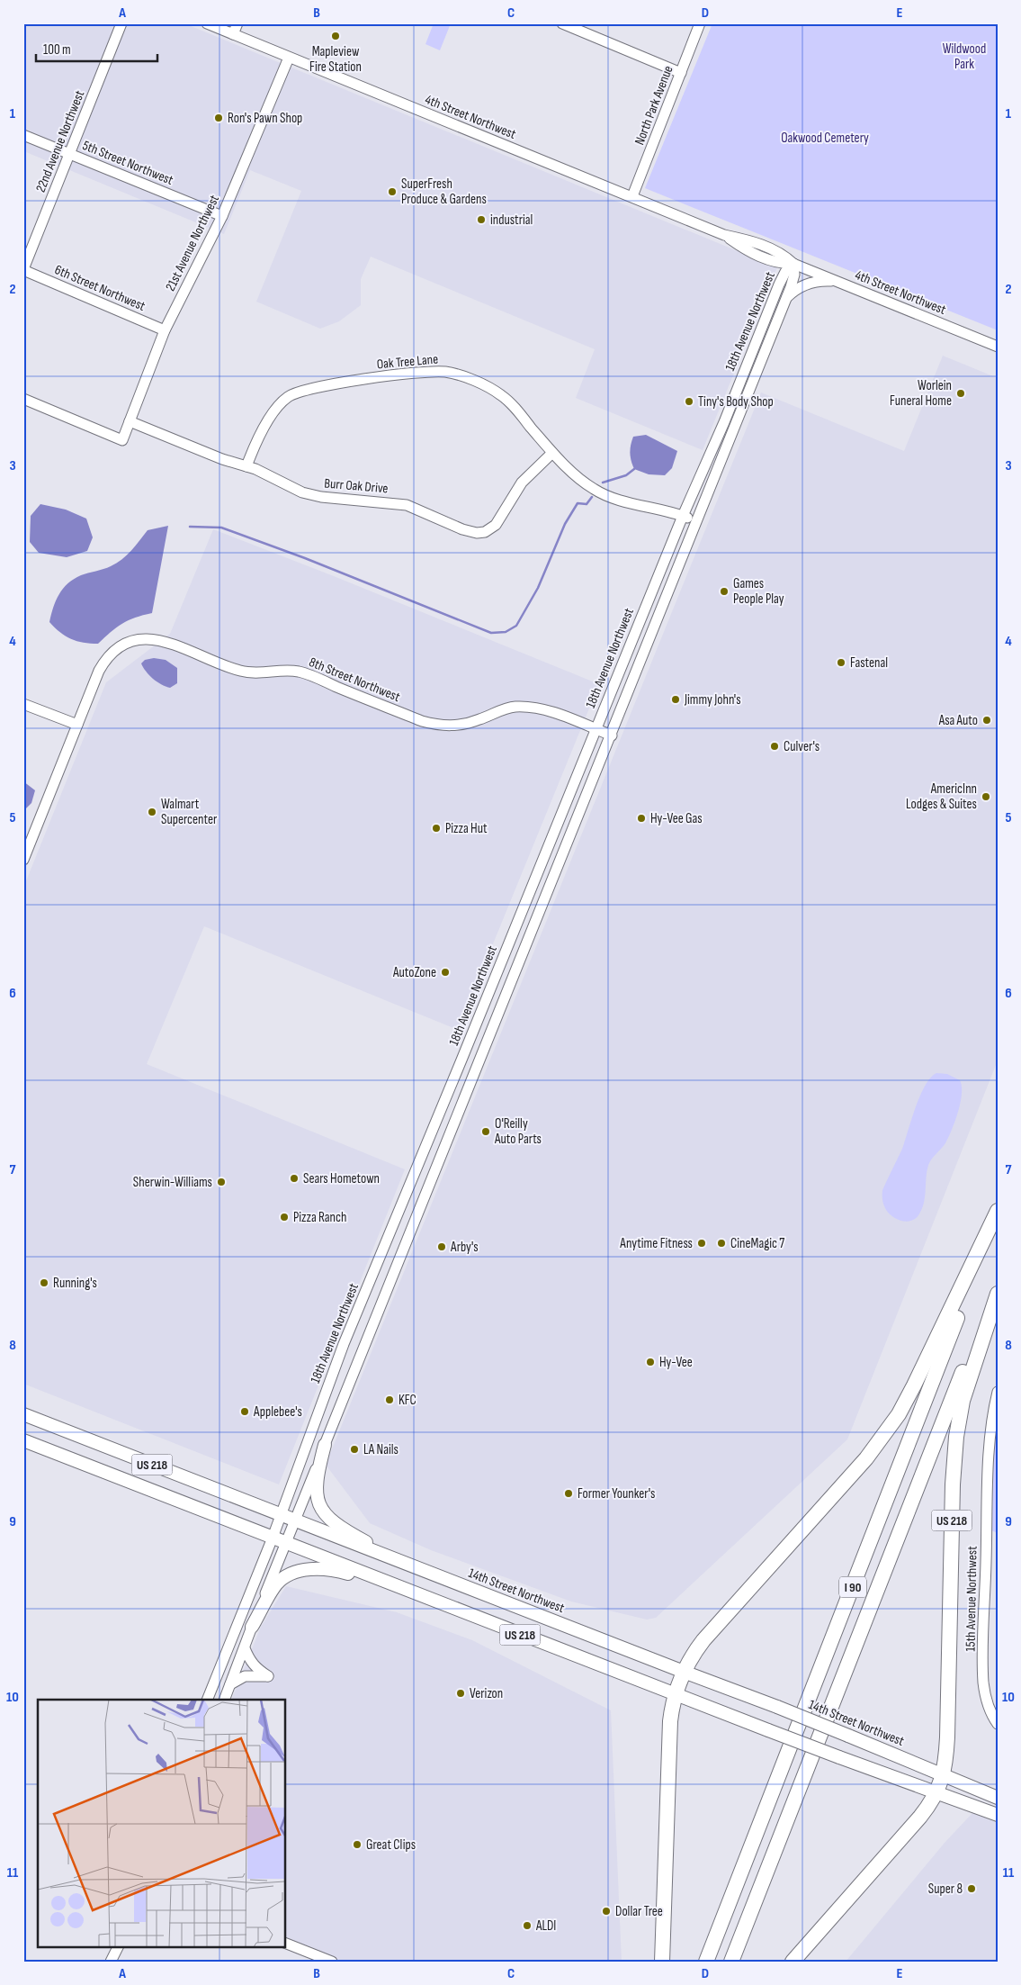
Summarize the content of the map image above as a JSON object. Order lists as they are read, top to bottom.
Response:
{
  "streets": {
    "highway": ["US 218", "I 90"],
    "main road": ["14th Street Northwest"],
    "street": [
      "North Park Avenue",
      "4th Street Northwest",
      "22nd Avenue Northwest",
      "5th Street Northwest",
      "21st Avenue Northwest",
      "6th Street Northwest",
      "18th Avenue Northwest",
      "Oak Tree Lane",
      "Burr Oak Drive",
      "8th Street Northwest",
      "15th Avenue Northwest"
    ]
  },
  "crossings": [
    ["North Park Avenue", "4th Street Northwest"],
    ["4th Street Northwest", "21st Avenue Northwest"],
    ["4th Street Northwest", "18th Avenue Northwest"],
    ["22nd Avenue Northwest", "5th Street Northwest"],
    ["22nd Avenue Northwest", "6th Street Northwest"],
    ["5th Street Northwest", "21st Avenue Northwest"],
    ["21st Avenue Northwest", "6th Street Northwest"],
    ["21st Avenue Northwest", "Burr Oak Drive"],
    ["18th Avenue Northwest", "Oak Tree Lane"],
    ["18th Avenue Northwest", "8th Street Northwest"],
    ["18th Avenue Northwest", "US 218"],
    ["18th Avenue Northwest", "14th Street Northwest"],
    ["Oak Tree Lane", "Burr Oak Drive"],
    ["US 218", "14th Street Northwest"]
  ],
  "parks": ["Wildwood Park", "Oakwood Cemetery"],
  "places": [
    "Mapleview Fire Station",
    "Ron's Pawn Shop",
    "SuperFresh Produce & Gardens",
    "industrial",
    "Worlein Funeral Home",
    "Tiny's Body Shop",
    "Games People Play",
    "Fastenal",
    "Jimmy John's",
    "Asa Auto",
    "Culver's",
    "AmericInn Lodges & Suites",
    "Walmart Supercenter",
    "Hy-Vee Gas",
    "Pizza Hut",
    "AutoZone",
    "O'Reilly Auto Parts",
    "Sears Hometown",
    "Sherwin-Williams",
    "Pizza Ranch",
    "Anytime Fitness",
    "CineMagic 7",
    "Arby's",
    "Running's",
    "Hy-Vee",
    "KFC",
    "Applebee's",
    "LA Nails",
    "Former Younker's",
    "Verizon",
    "Great Clips",
    "Super 8",
    "Dollar Tree",
    "ALDI"
  ],
  "scale_bar": "100 m",
  "grid": {
    "columns": [
      "A",
      "B",
      "C",
      "D",
      "E"
    ],
    "rows": [
      "1",
      "2",
      "3",
      "4",
      "5",
      "6",
      "7",
      "8",
      "9",
      "10",
      "11"
    ]
  }
}
